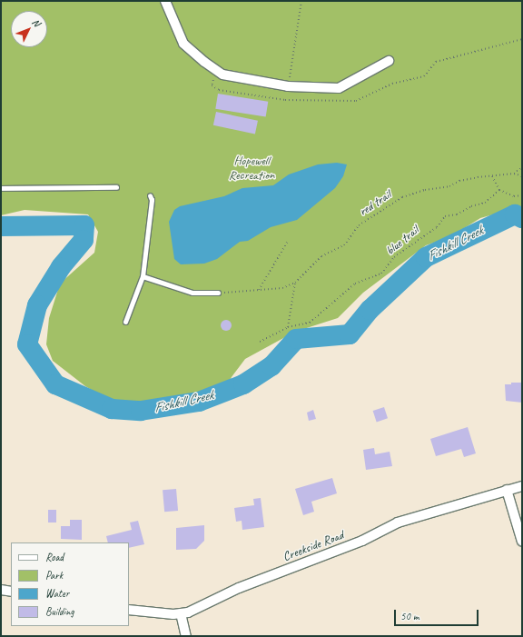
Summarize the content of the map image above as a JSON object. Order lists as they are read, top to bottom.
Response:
{
  "streets": {
    "street": ["Creekside Road"],
    "path": ["red trail", "blue trail"]
  },
  "water": ["Fishkill Creek"],
  "parks": ["Hopewell Recreation"],
  "legend": [
    "Road",
    "Park",
    "Water",
    "Building"
  ],
  "scale_bar": "50 m",
  "north": "top right"
}
